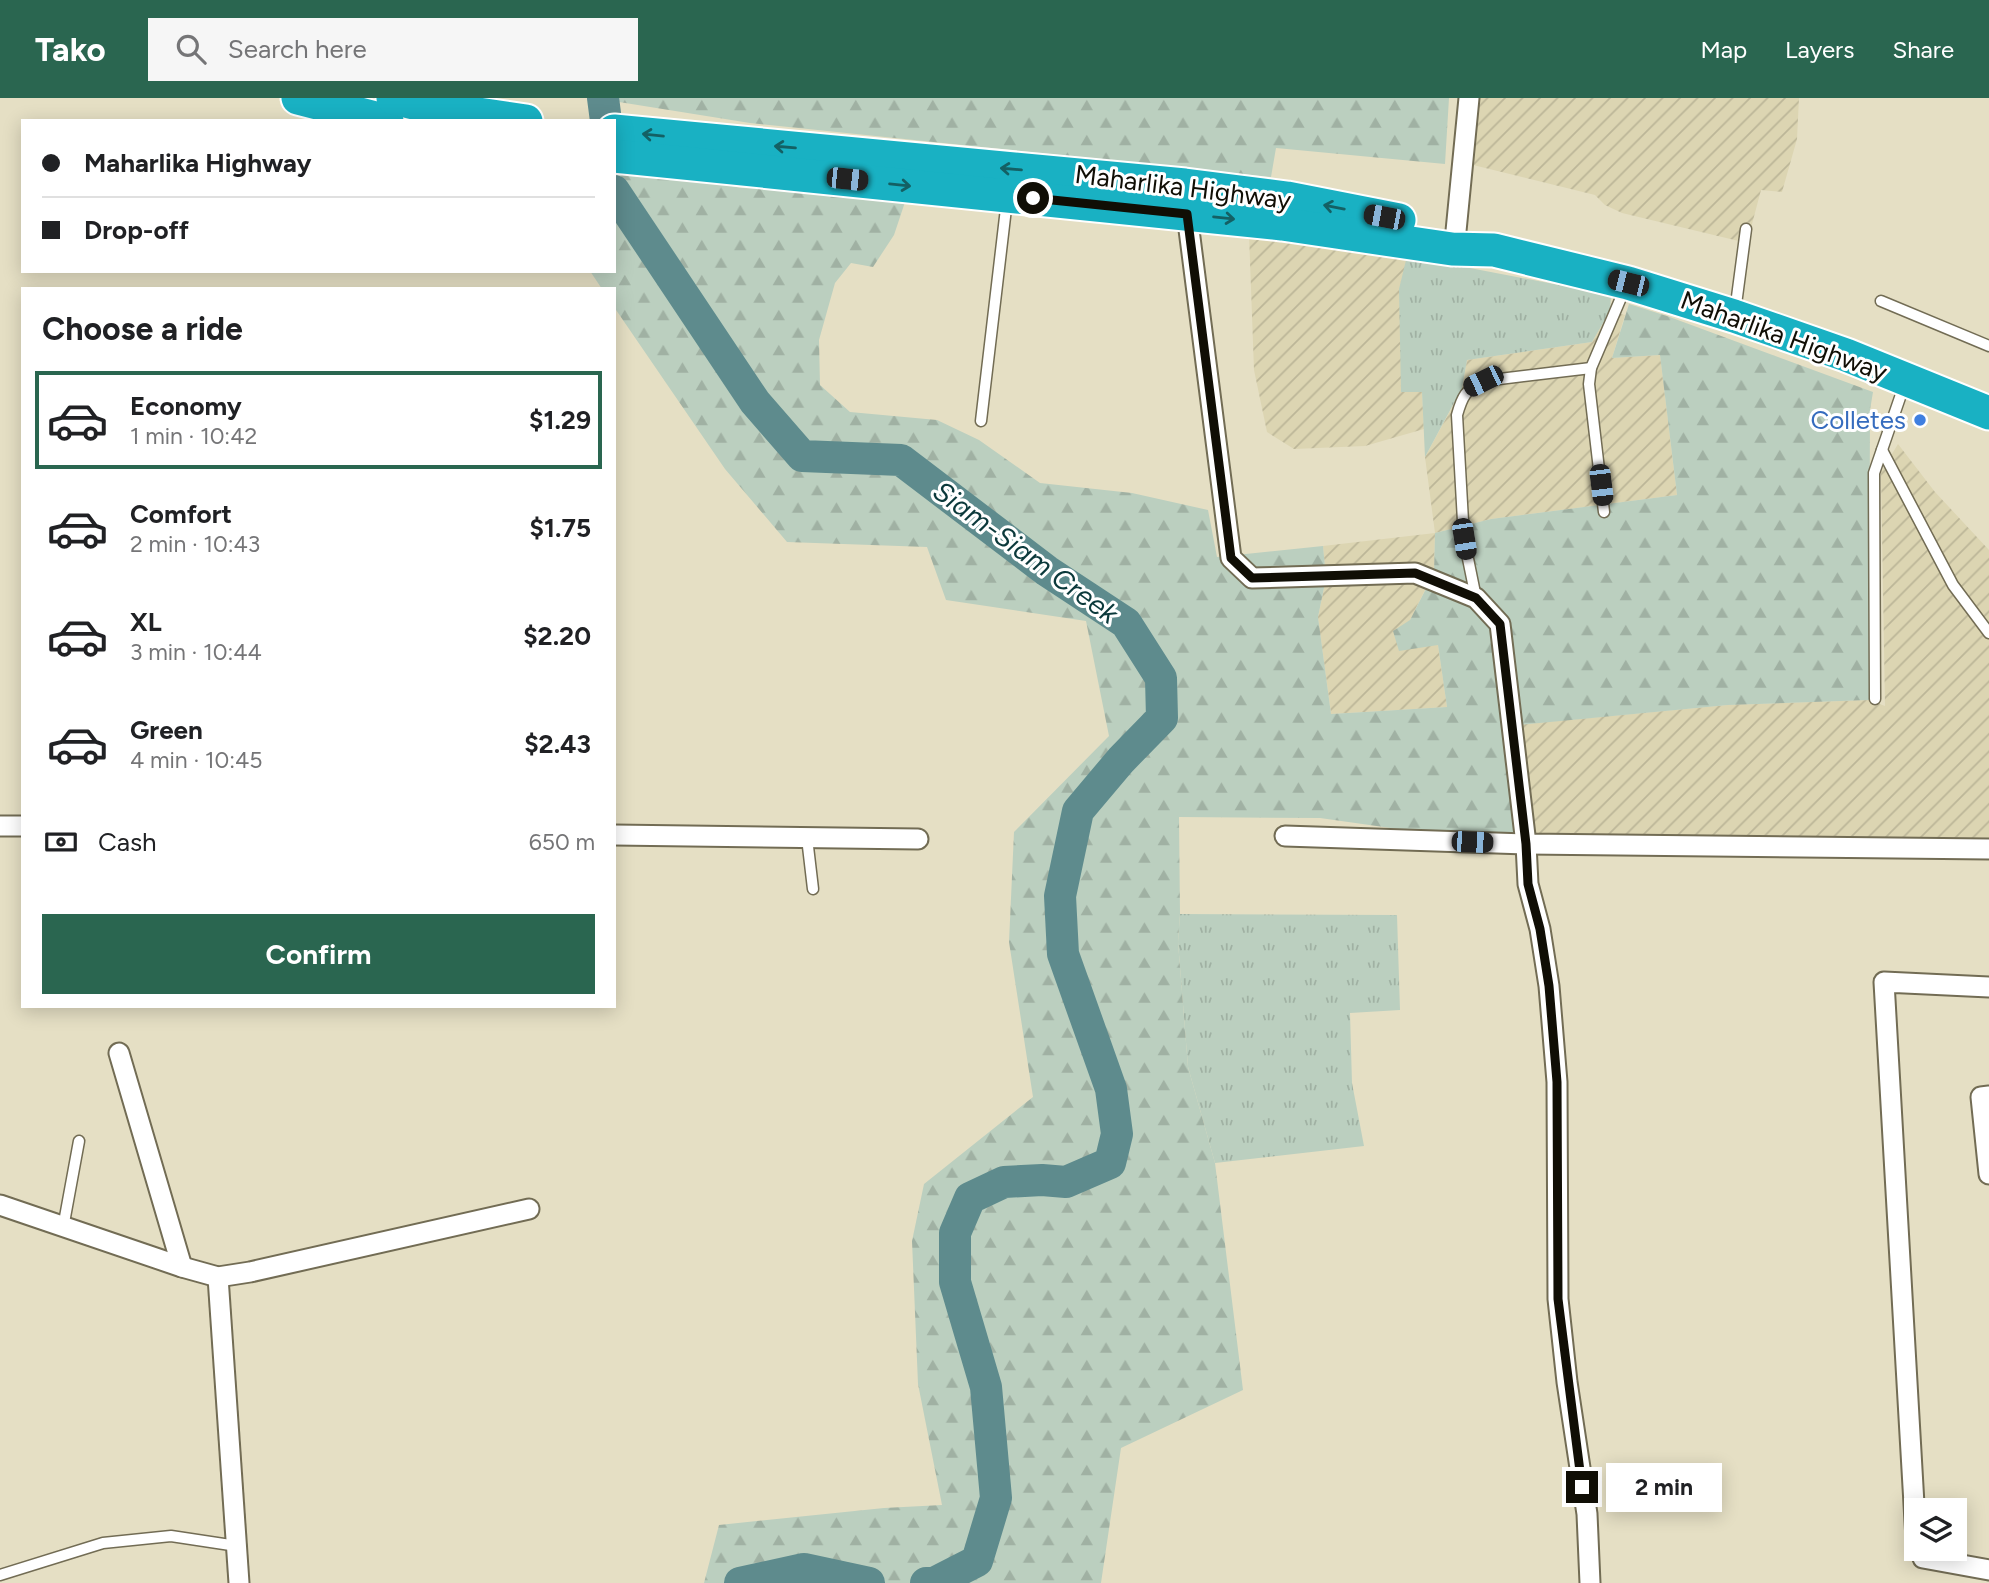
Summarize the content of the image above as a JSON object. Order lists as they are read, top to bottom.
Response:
{
  "streets": {
    "highway": ["Maharlika Highway"]
  },
  "water": ["Siam-Siam Creek"],
  "places": ["Colletes"],
  "page": {
    "header": "Tako",
    "search": "Search here",
    "nav": ["Map", "Layers", "Share"],
    "banner": ["Maharlika Highway", "Drop-off"],
    "heading": "Choose a ride",
    "list": [
      {
        "name": "Economy",
        "note": "1 min · 10:42",
        "value": "$1.29"
      },
      {
        "name": "Comfort",
        "note": "2 min · 10:43",
        "value": "$1.75"
      },
      {
        "name": "XL",
        "note": "3 min · 10:44",
        "value": "$2.20"
      },
      {
        "name": "Green",
        "note": "4 min · 10:45",
        "value": "$2.43"
      }
    ],
    "pay": ["Cash", "650 m"],
    "buttons": "Confirm",
    "bubble": "2 min"
  }
}
